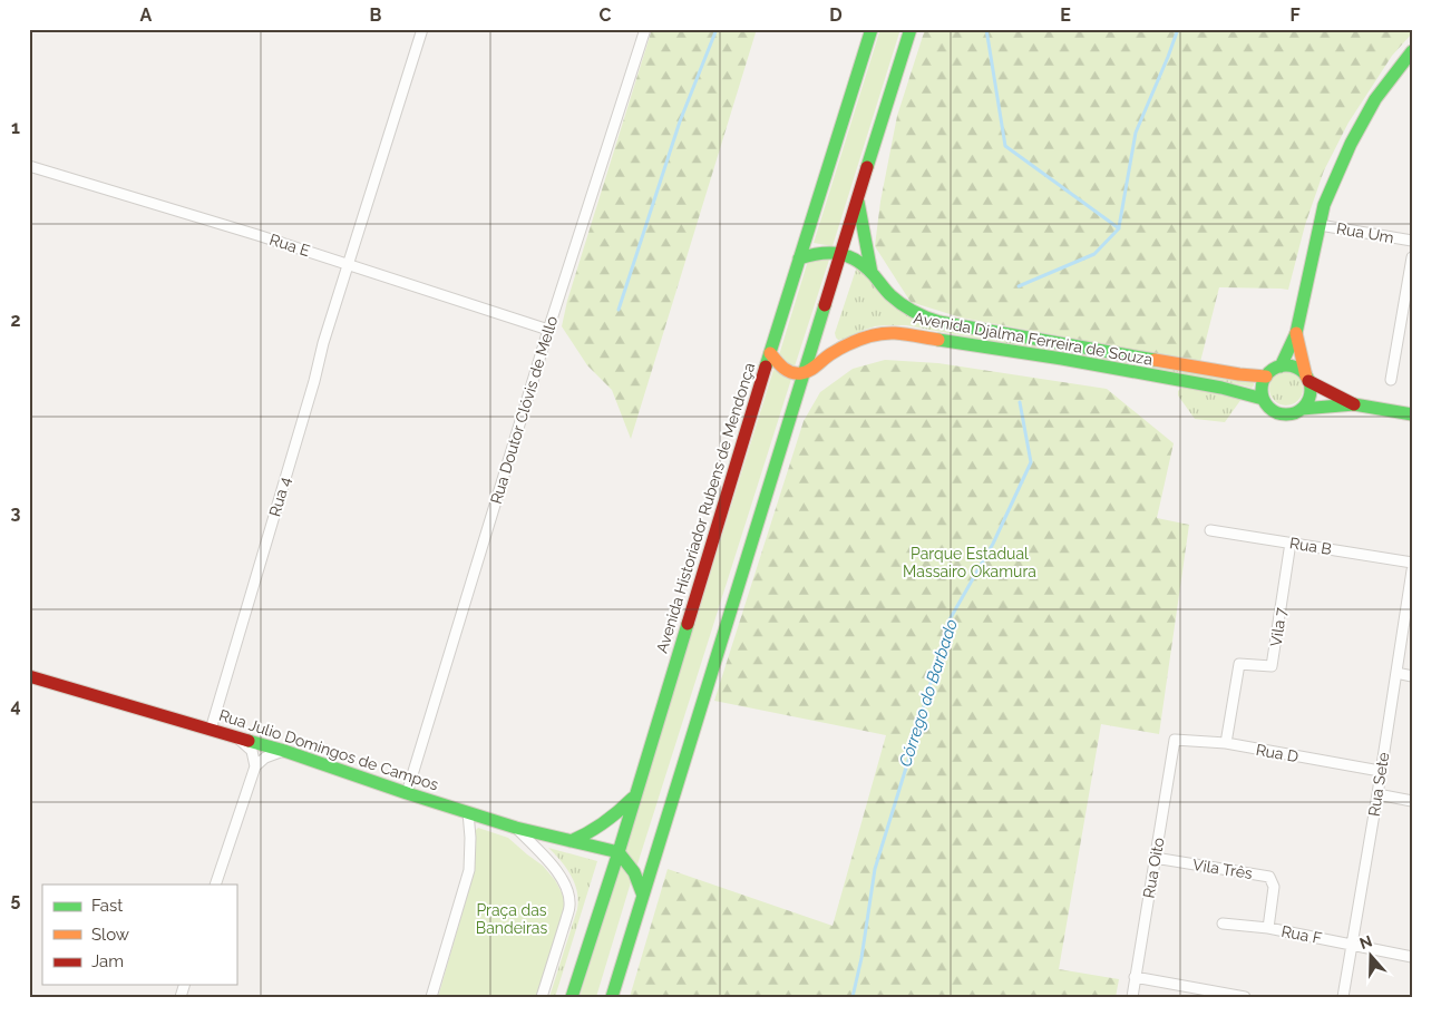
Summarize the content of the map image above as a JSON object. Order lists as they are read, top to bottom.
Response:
{
  "streets": {
    "main road": ["Avenida Djalma Ferreira de Souza", "Avenida Historiador Rubens de Mendonça", "Rua Julio Domingos de Campos"],
    "street": [
      "Rua Um",
      "Rua E",
      "Rua Doutor Clóvis de Mello",
      "Rua 4",
      "Rua B",
      "Vila 7",
      "Rua D",
      "Rua Sete",
      "Rua Oito",
      "Vila Três",
      "Rua F"
    ]
  },
  "crossings": [
    ["Rua E", "Rua Doutor Clóvis de Mello"],
    ["Rua E", "Rua 4"],
    ["Rua Doutor Clóvis de Mello", "Rua Julio Domingos de Campos"],
    ["Rua 4", "Rua Julio Domingos de Campos"],
    ["Avenida Historiador Rubens de Mendonça", "Rua Julio Domingos de Campos"],
    ["Rua B", "Vila 7"],
    ["Vila 7", "Rua D"],
    ["Rua D", "Rua Sete"],
    ["Rua D", "Rua Oito"],
    ["Rua Sete", "Rua F"],
    ["Rua Oito", "Vila Três"],
    ["Vila Três", "Rua F"]
  ],
  "water": ["Córrego do Barbado"],
  "parks": ["Parque Estadual Massairo Okamura", "Praça das Bandeiras"],
  "legend": ["Fast", "Slow", "Jam"],
  "north": "top",
  "grid": {
    "columns": [
      "A",
      "B",
      "C",
      "D",
      "E",
      "F"
    ],
    "rows": [
      "1",
      "2",
      "3",
      "4",
      "5"
    ]
  }
}
